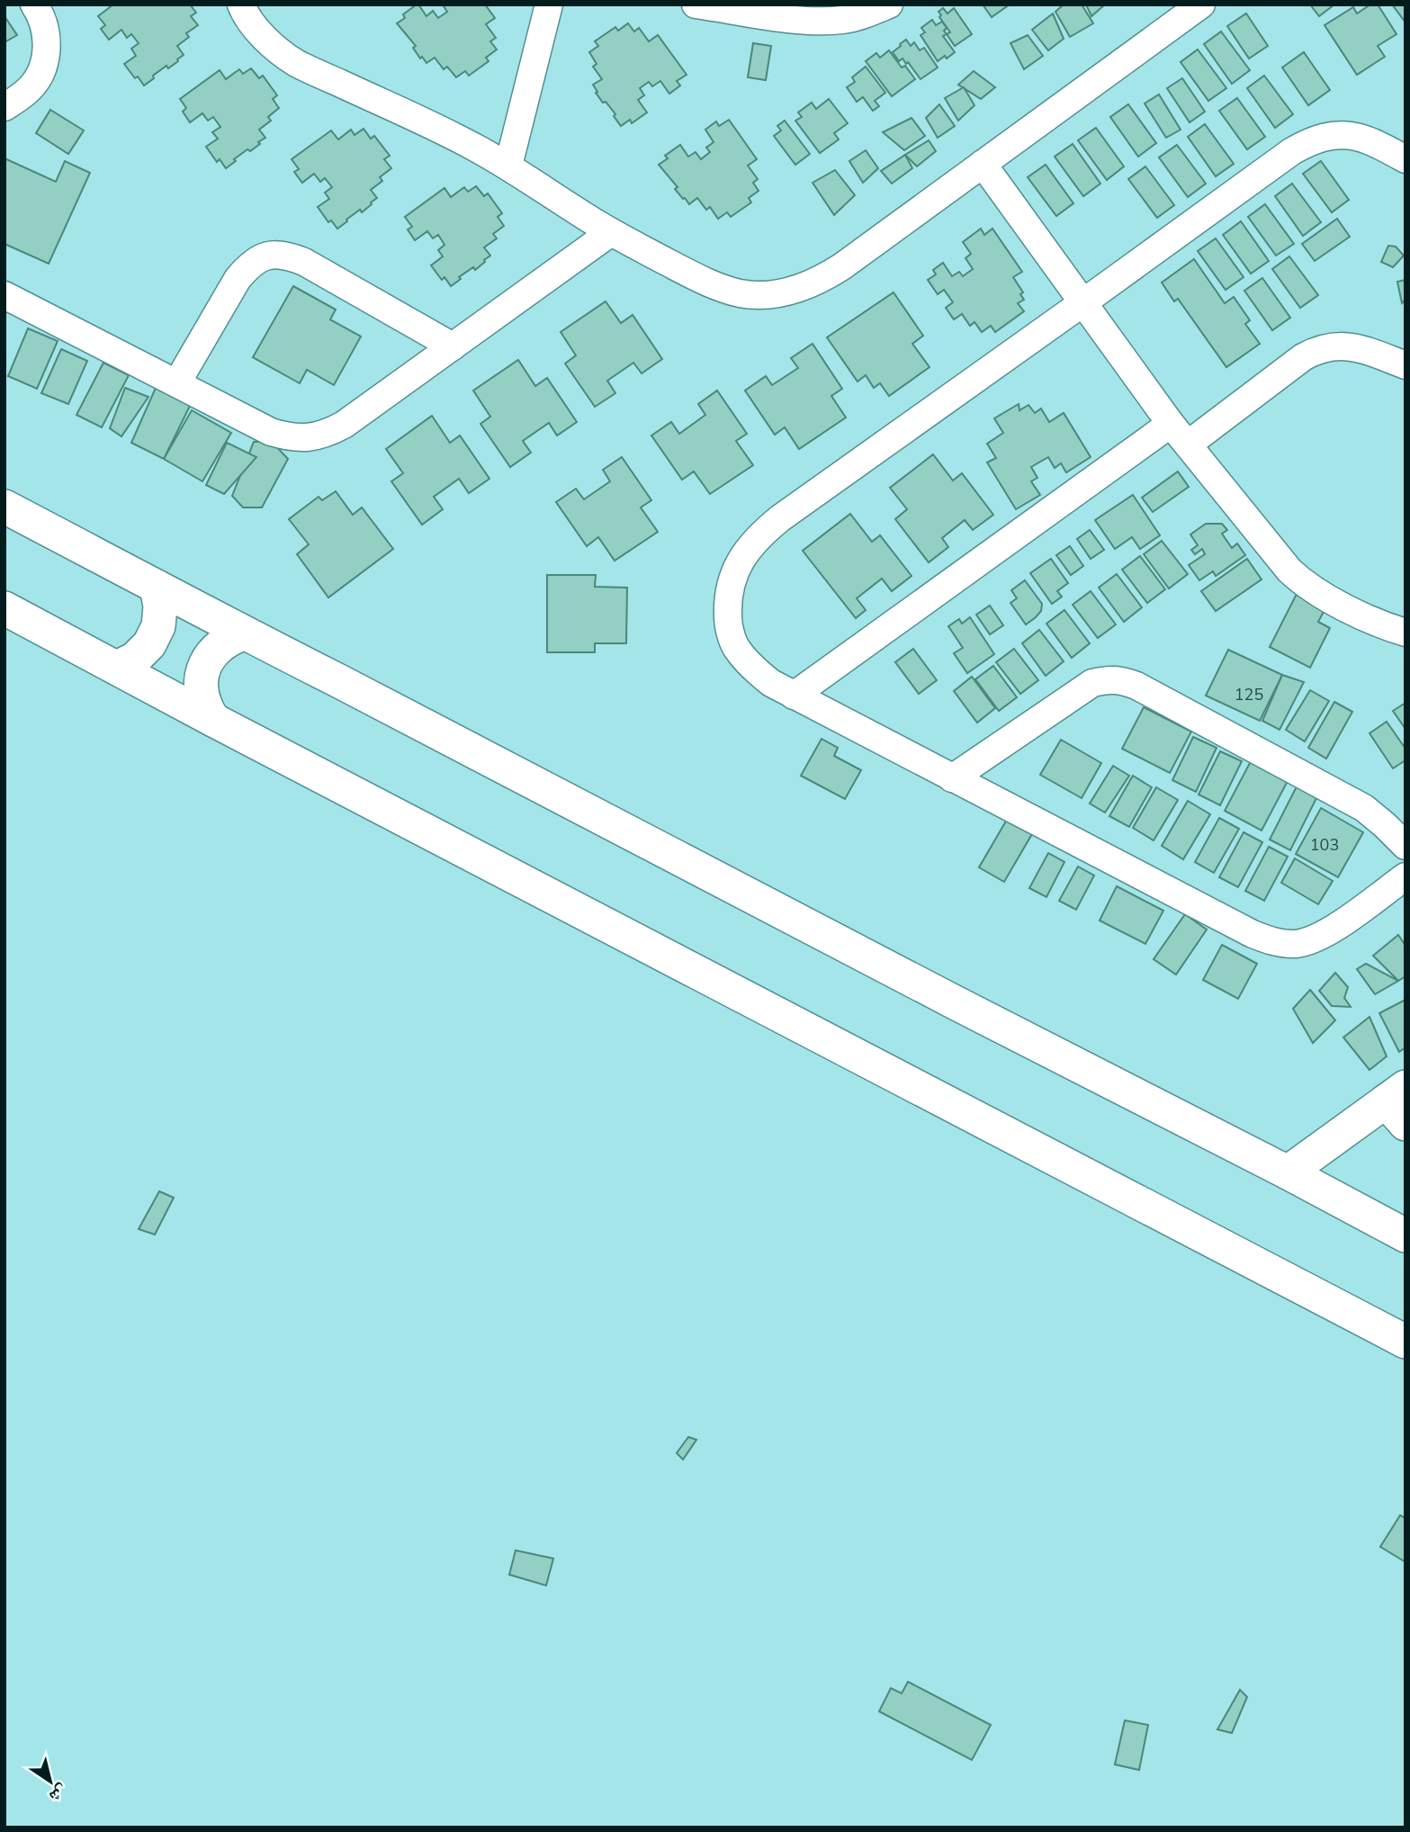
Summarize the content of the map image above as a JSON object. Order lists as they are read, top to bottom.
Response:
{
  "house_numbers": ["125", "103"],
  "north": "bottom right"
}
